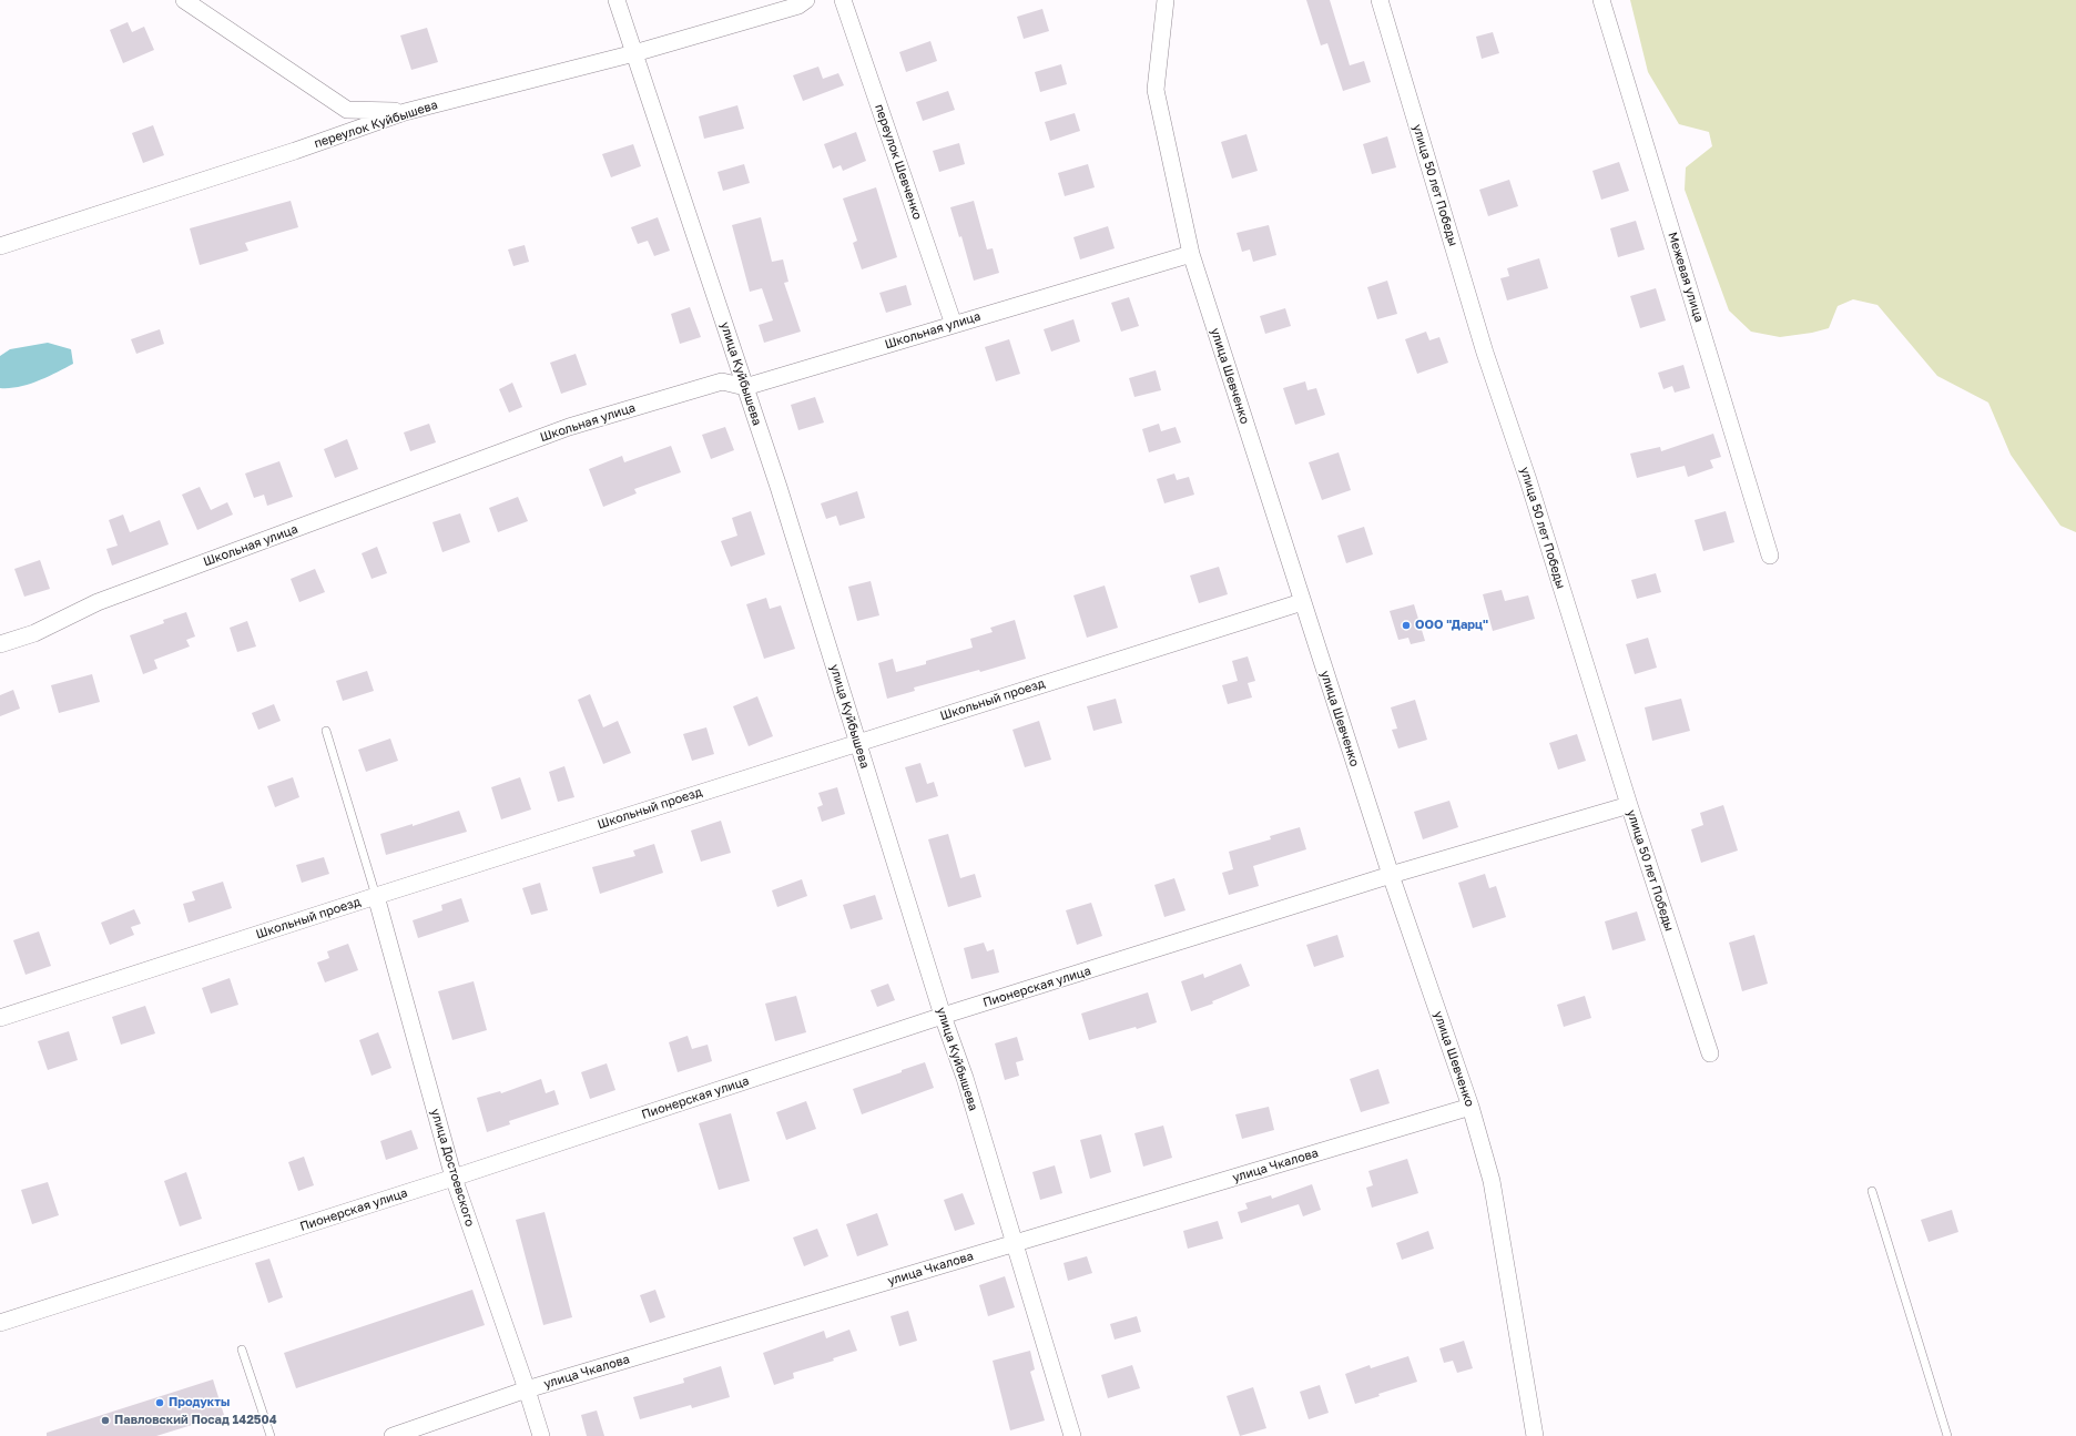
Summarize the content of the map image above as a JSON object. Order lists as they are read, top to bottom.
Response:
{
  "streets": {
    "street": [
      "переулок Куйбышева",
      "переулок Шевченко",
      "улица 50 лет Победы",
      "Межевая улица",
      "Школьная улица",
      "улица Куйбышева",
      "улица Шевченко",
      "Школьный проезд",
      "Пионерская улица",
      "улица Чкалова",
      "улица Достоевского"
    ]
  },
  "crossings": [
    ["переулок Куйбышева", "улица Куйбышева"],
    ["переулок Шевченко", "Школьная улица"],
    ["улица 50 лет Победы", "Пионерская улица"],
    ["Школьная улица", "улица Куйбышева"],
    ["Школьная улица", "улица Шевченко"],
    ["улица Куйбышева", "Школьный проезд"],
    ["улица Куйбышева", "Пионерская улица"],
    ["улица Куйбышева", "улица Чкалова"],
    ["улица Шевченко", "Школьный проезд"],
    ["улица Шевченко", "Пионерская улица"],
    ["улица Шевченко", "улица Чкалова"],
    ["Школьный проезд", "улица Достоевского"],
    ["Пионерская улица", "улица Достоевского"],
    ["улица Чкалова", "улица Достоевского"]
  ],
  "places": ["ООО \"Дарц\"", "Продукты", "Павловский Посад 142504"]
}
